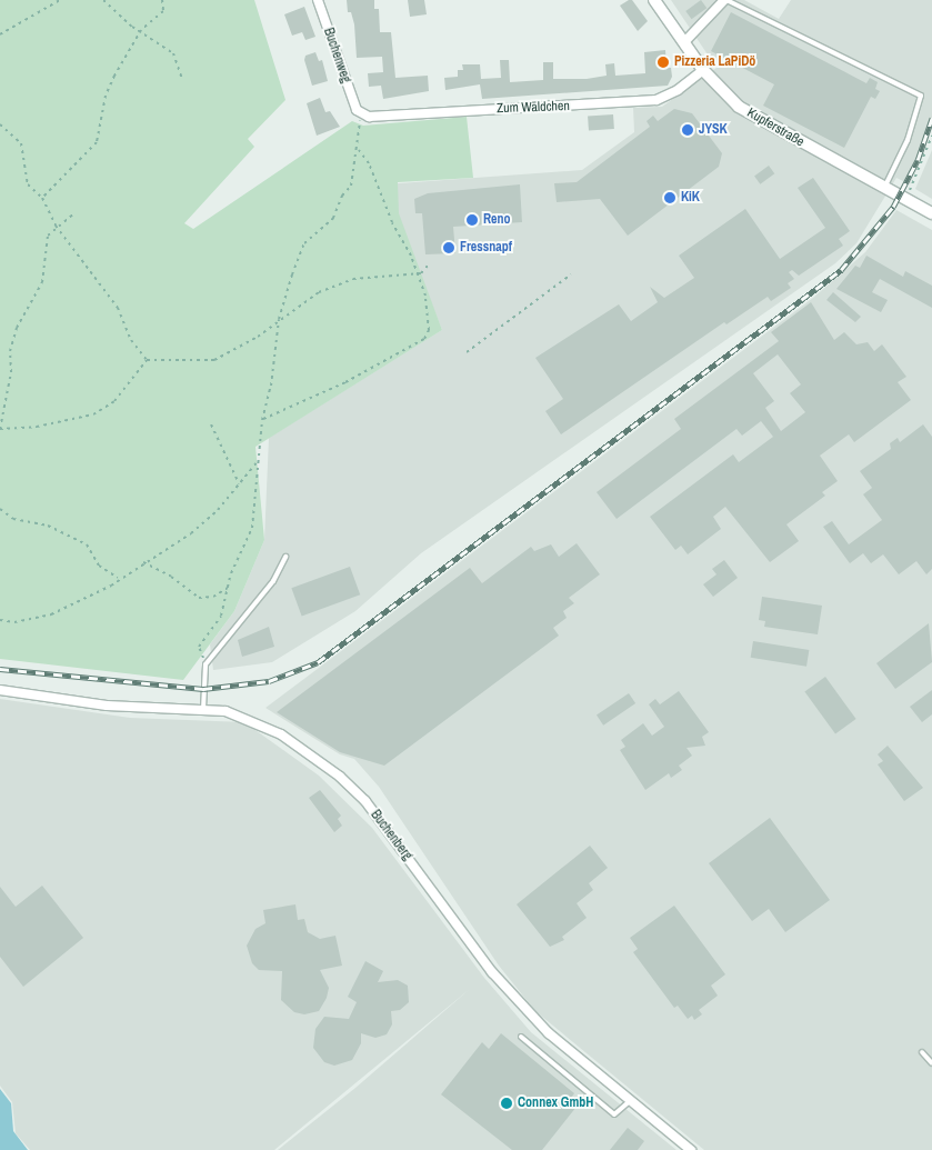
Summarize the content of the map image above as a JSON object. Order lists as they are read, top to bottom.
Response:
{
  "streets": {
    "street": [
      "Buchenweg",
      "Zum Wäldchen",
      "Kupferstraße",
      "Buchenberg"
    ]
  },
  "crossings": [
    ["Buchenweg", "Zum Wäldchen"],
    ["Zum Wäldchen", "Kupferstraße"]
  ],
  "places": [
    "Pizzeria LaPiDö",
    "JYSK",
    "KiK",
    "Reno",
    "Fressnapf",
    "Connex GmbH"
  ]
}
